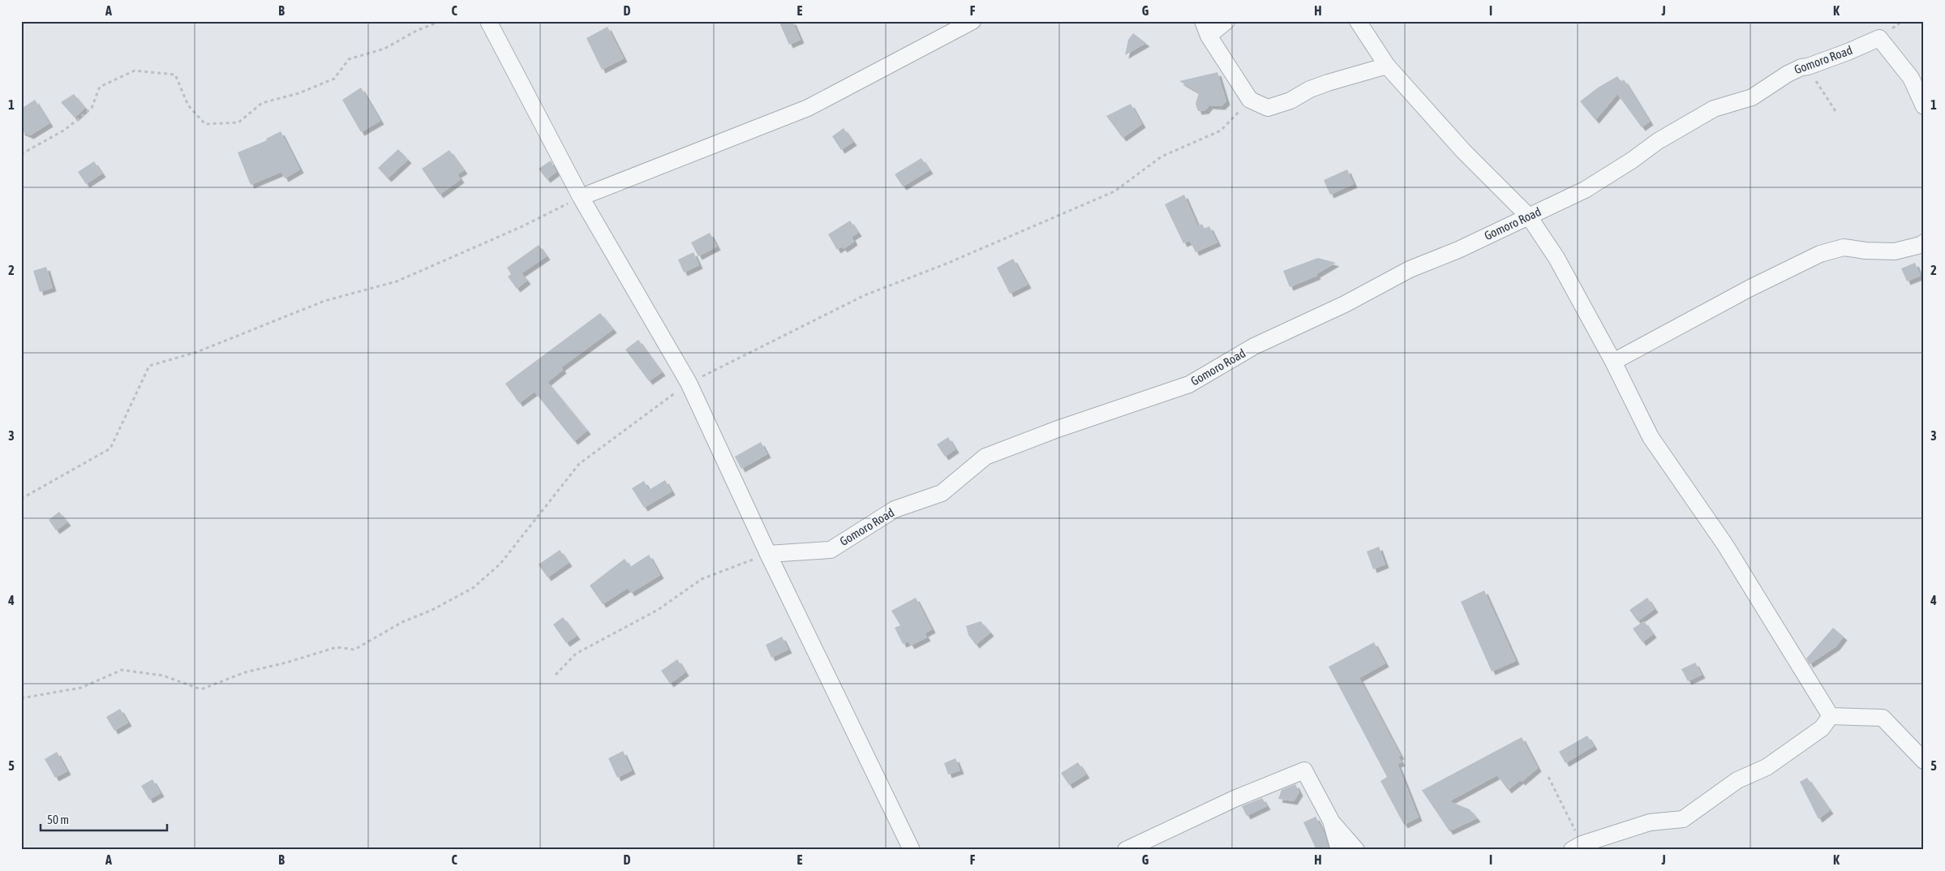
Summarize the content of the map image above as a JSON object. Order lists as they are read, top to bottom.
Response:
{
  "streets": {
    "street": ["Gomoro Road"]
  },
  "scale_bar": "50 m",
  "grid": {
    "columns": [
      "A",
      "B",
      "C",
      "D",
      "E",
      "F",
      "G",
      "H",
      "I",
      "J",
      "K"
    ],
    "rows": [
      "1",
      "2",
      "3",
      "4",
      "5"
    ]
  }
}
